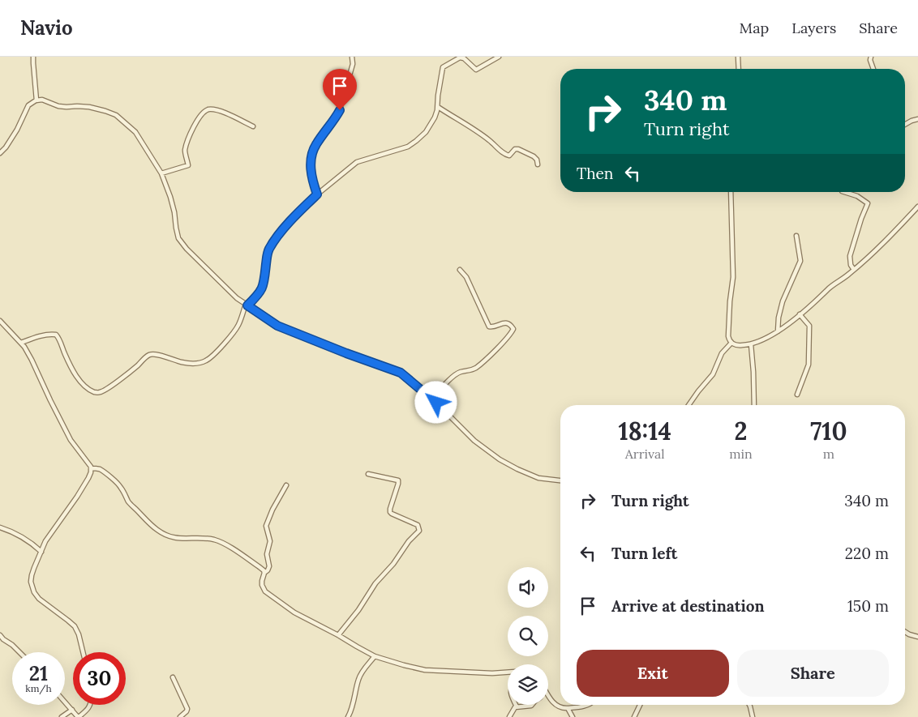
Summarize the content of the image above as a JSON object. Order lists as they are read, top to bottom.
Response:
{
  "page": {
    "header": "Navio",
    "nav": ["Map", "Layers", "Share"],
    "turn": ["340 m", "Turn right"],
    "then": "Then",
    "eta": [
      "18:14",
      "Arrival",
      "2",
      "min",
      "710",
      "m"
    ],
    "list": [
      {
        "name": "Turn right",
        "value": "340 m"
      },
      {
        "name": "Turn left",
        "value": "220 m"
      },
      {
        "name": "Arrive at destination",
        "value": "150 m"
      }
    ],
    "buttons": ["Exit", "Share"],
    "speed": "21 km/h",
    "limit": "30"
  }
}
